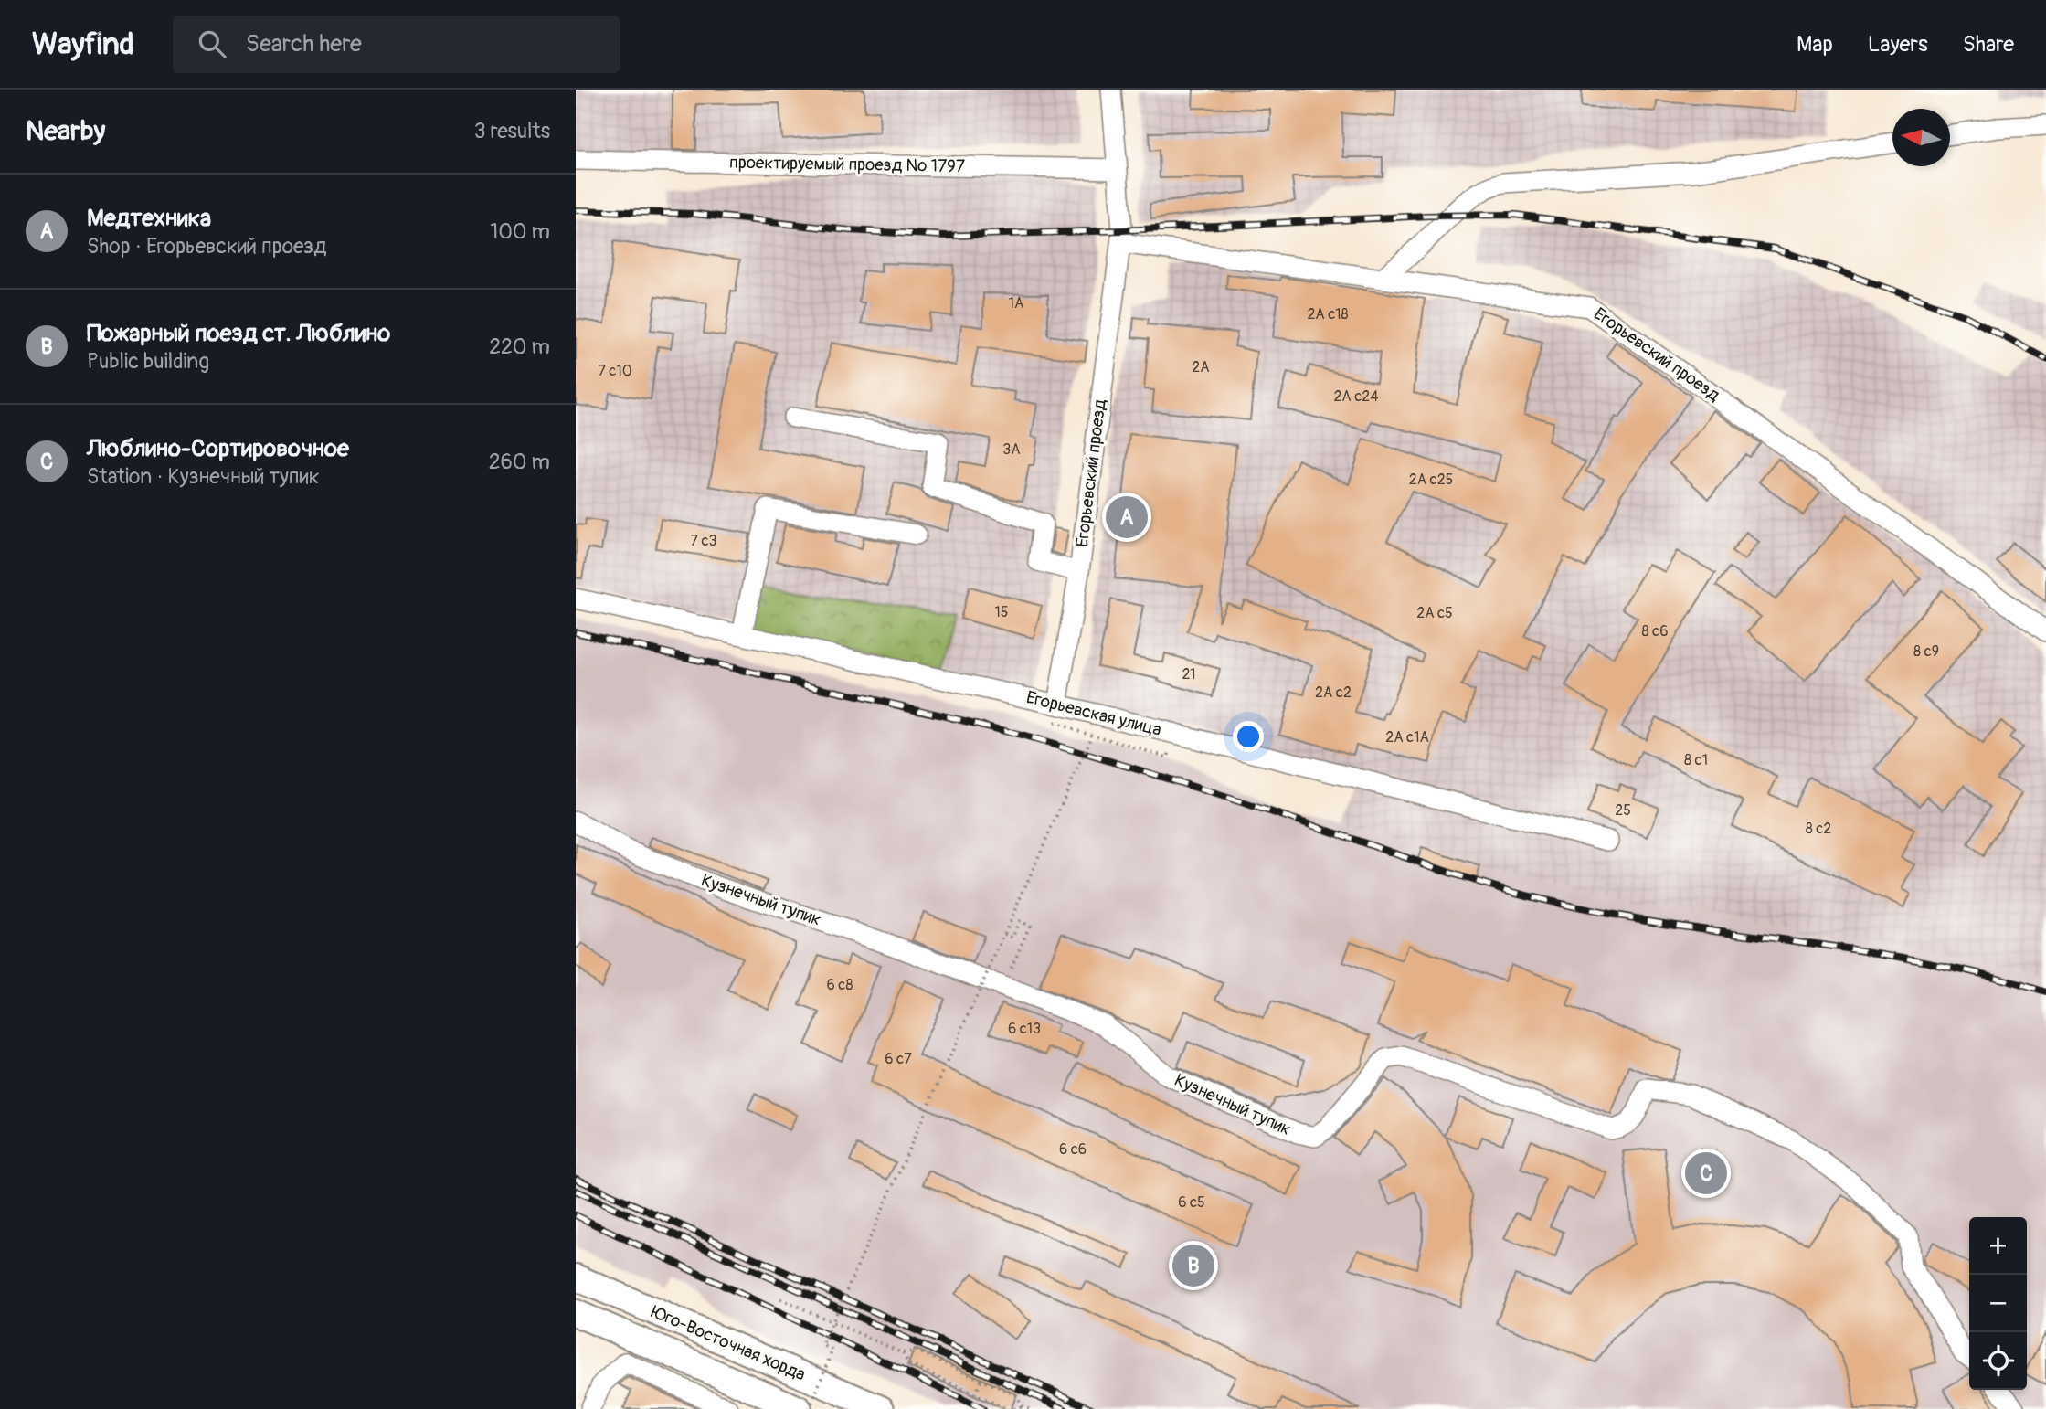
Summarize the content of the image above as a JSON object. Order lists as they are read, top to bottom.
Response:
{
  "streets": {
    "main road": ["Юго-Восточная хорда"],
    "street": [
      "проектируемый проезд № 1797",
      "Егорьевский проезд",
      "Егорьевская улица",
      "Кузнечный тупик"
    ]
  },
  "crossings": [
    ["проектируемый проезд № 1797", "Егорьевский проезд"],
    ["Егорьевский проезд", "Егорьевская улица"]
  ],
  "house_numbers": [
    "1А",
    "2А с18",
    "2А",
    "7 с10",
    "2А с24",
    "3А",
    "2А с25",
    "7 с3",
    "15",
    "2А с5",
    "8 с6",
    "8 с9",
    "21",
    "2А с2",
    "2А с1А",
    "8 с1",
    "25",
    "8 с2",
    "6 с8",
    "6 с13",
    "6 с7",
    "6 с6",
    "6 с5"
  ],
  "north": "left",
  "page": {
    "header": "Wayfind",
    "search": "Search here",
    "nav": ["Map", "Layers", "Share"],
    "heading": ["Nearby", "3 results"],
    "list": [
      {
        "mark": "A",
        "name": "Медтехника",
        "note": "Shop · Егорьевский проезд",
        "value": "100 m"
      },
      {
        "mark": "B",
        "name": "Пожарный поезд ст. Люблино",
        "note": "Public building",
        "value": "220 m"
      },
      {
        "mark": "C",
        "name": "Люблино-Сортировочное",
        "note": "Station · Кузнечный тупик",
        "value": "260 m"
      }
    ],
    "pins": ["A", "C", "B"],
    "map_buttons": ["+", "−"]
  }
}
